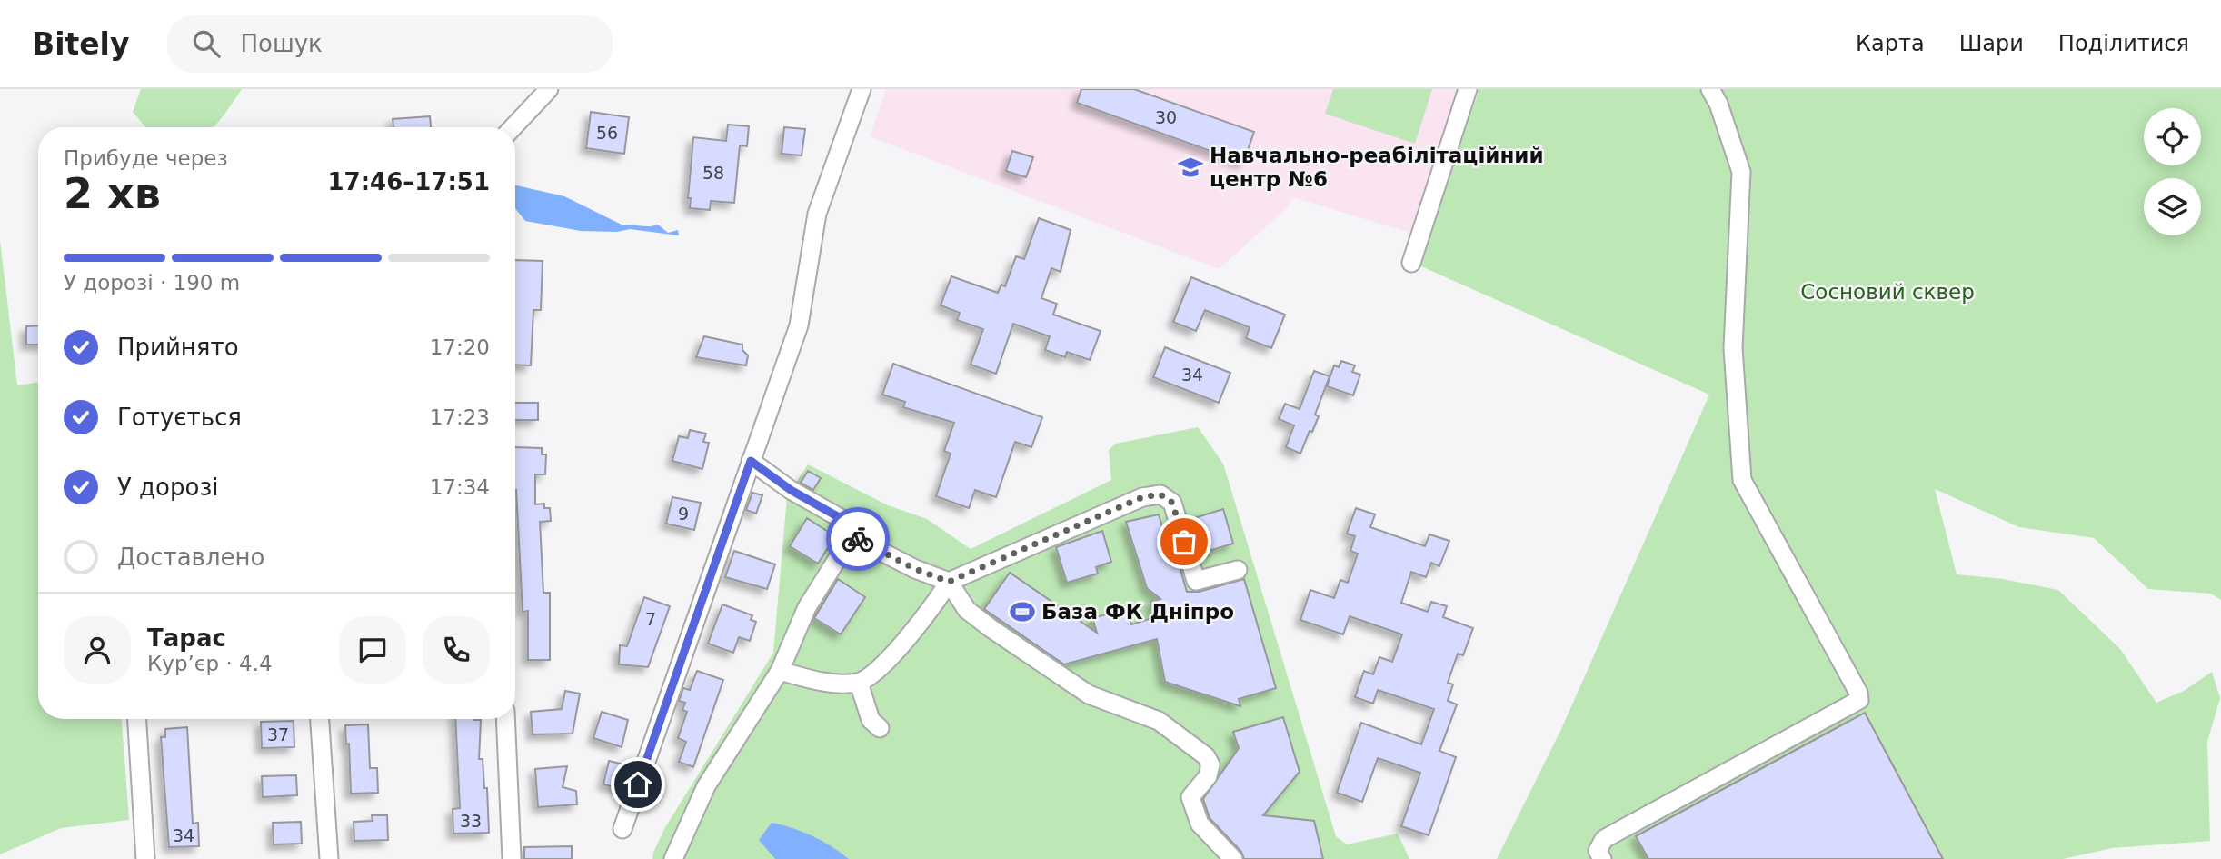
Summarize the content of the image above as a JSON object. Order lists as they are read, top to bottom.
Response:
{
  "parks": ["Сосновий сквер"],
  "places": {
    "school or university": ["Навчально-реабілітаційний центр №6"],
    "sports": ["База ФК Дніпро"]
  },
  "house_numbers": [
    "30",
    "56",
    "58",
    "34",
    "9",
    "7",
    "37",
    "33",
    "34"
  ],
  "page": {
    "header": "Bitely",
    "search": "Пошук",
    "nav": ["Карта", "Шари", "Поділитися"],
    "heading": ["2 хв", "Прибуде через", "17:46–17:51"],
    "panel": ["Тарас", "Кур’єр · 4.4"],
    "bar": "У дорозі · 190 m",
    "list": [
      ["Прийнято", "17:20"],
      ["Готується", "17:23"],
      ["У дорозі", "17:34"],
      "Доставлено"
    ]
  }
}
